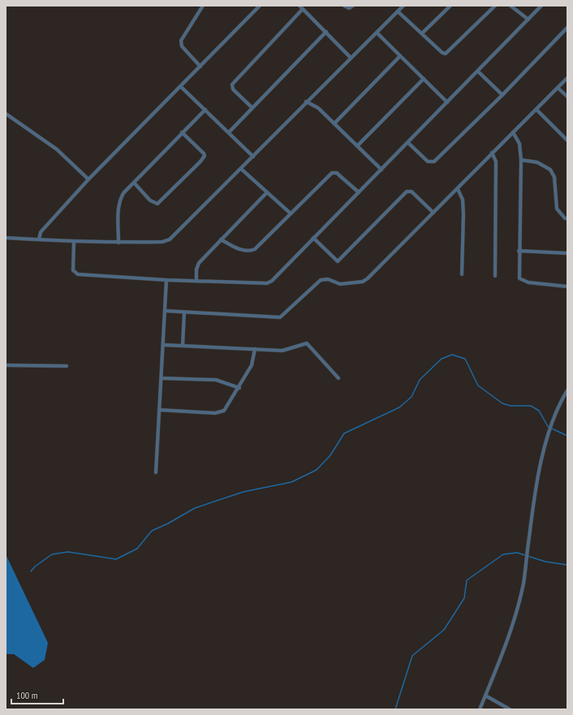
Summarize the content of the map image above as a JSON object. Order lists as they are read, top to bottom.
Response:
{
  "scale_bar": "100 m"
}
